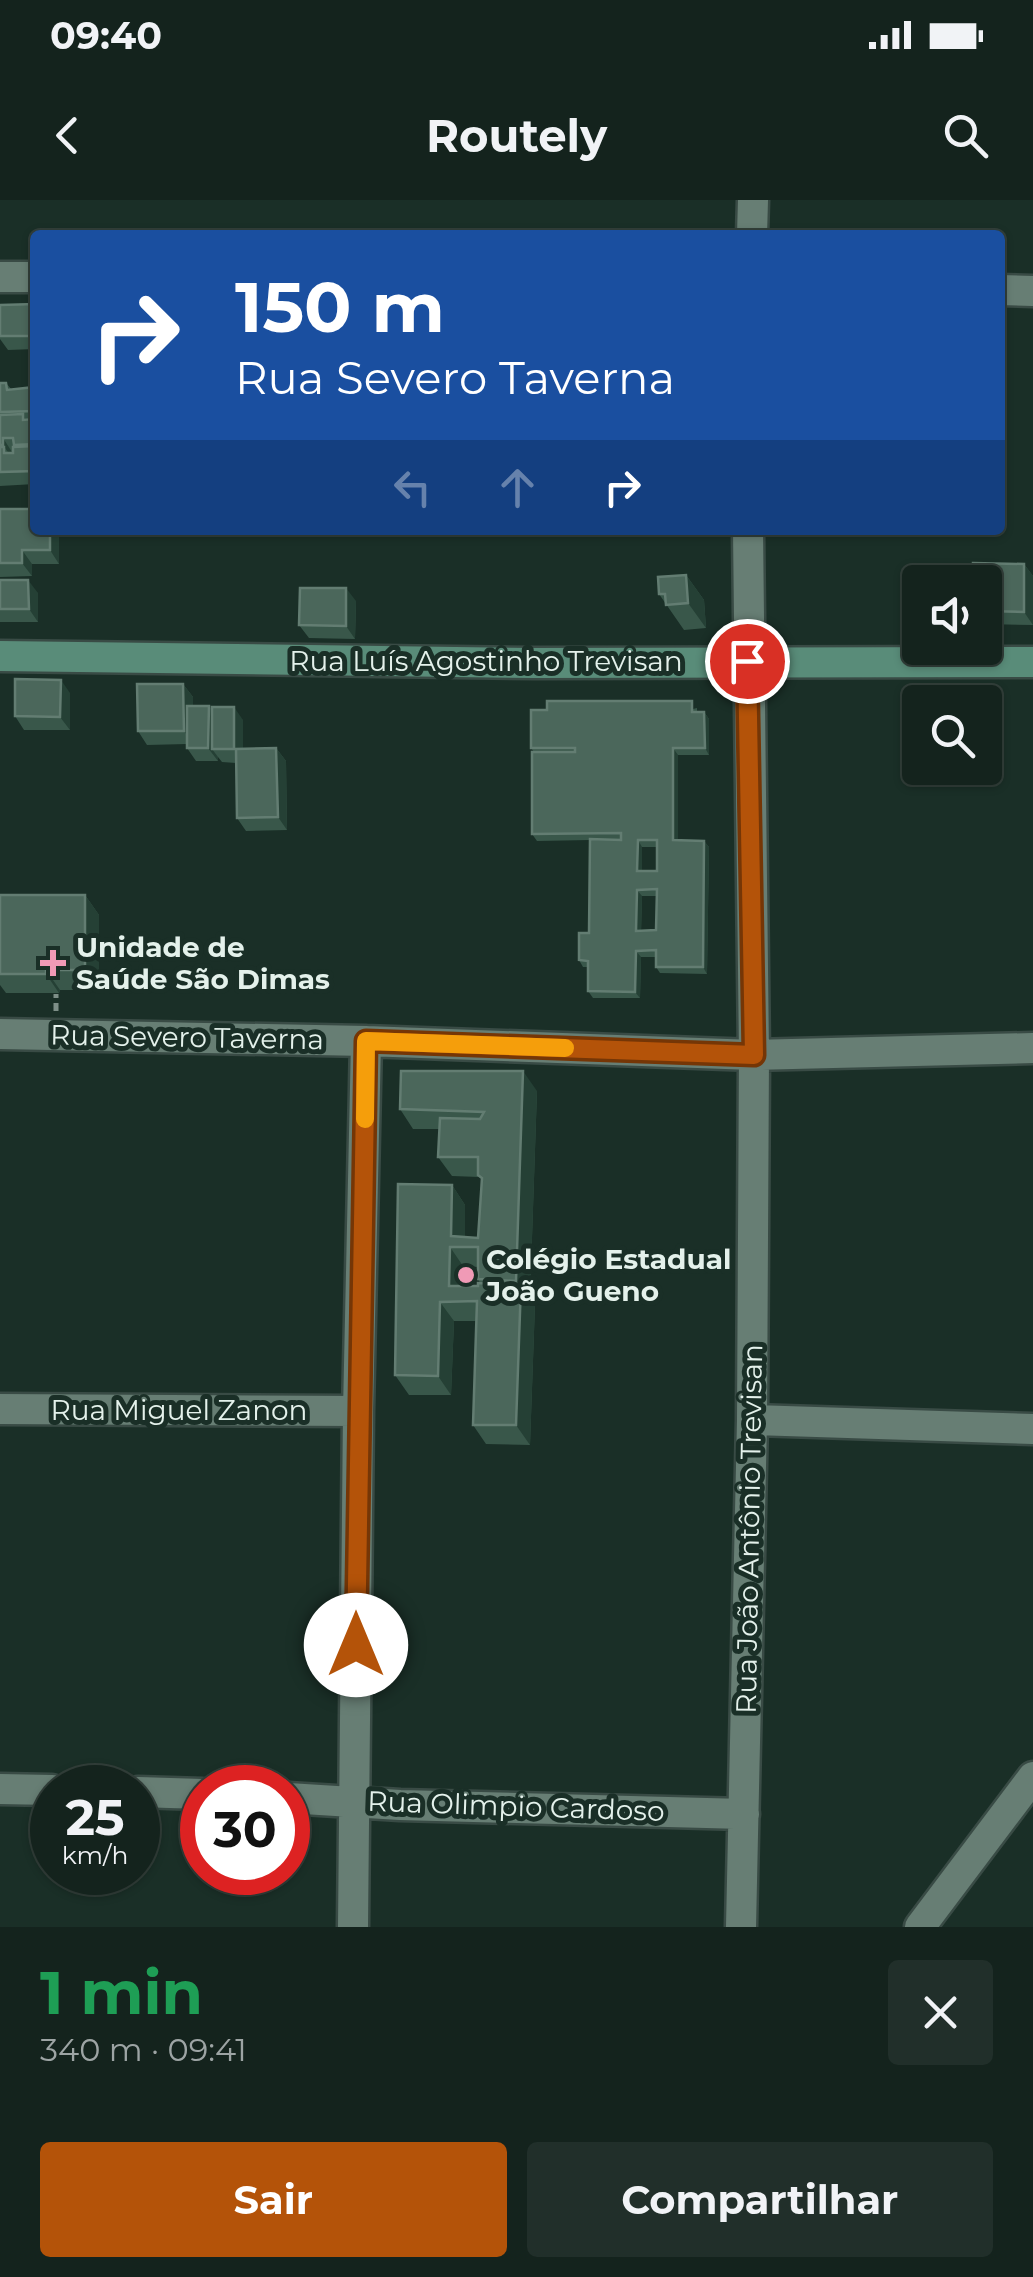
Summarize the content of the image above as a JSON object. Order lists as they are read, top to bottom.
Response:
{
  "streets": {
    "street": [
      "Rua Luís Agostinho Trevisan",
      "Rua Severo Taverna",
      "Rua Miguel Zanon",
      "Rua João Antônio Trevisan",
      "Rua Olimpio Cardoso"
    ]
  },
  "crossings": [
    ["Rua Luís Agostinho Trevisan", "Rua João Antônio Trevisan"],
    ["Rua Severo Taverna", "Rua João Antônio Trevisan"],
    ["Rua João Antônio Trevisan", "Rua Olimpio Cardoso"]
  ],
  "places": {
    "health": ["Unidade de Saúde São Dimas"],
    "other": ["Colégio Estadual João Gueno"]
  },
  "page": {
    "status": "09:40",
    "header": "Routely",
    "turn": ["150 m", "Rua Severo Taverna"],
    "speed": "25 km/h",
    "limit": "30",
    "heading": ["1 min", "340 m · 09:41"],
    "buttons": ["Sair", "Compartilhar"]
  }
}
